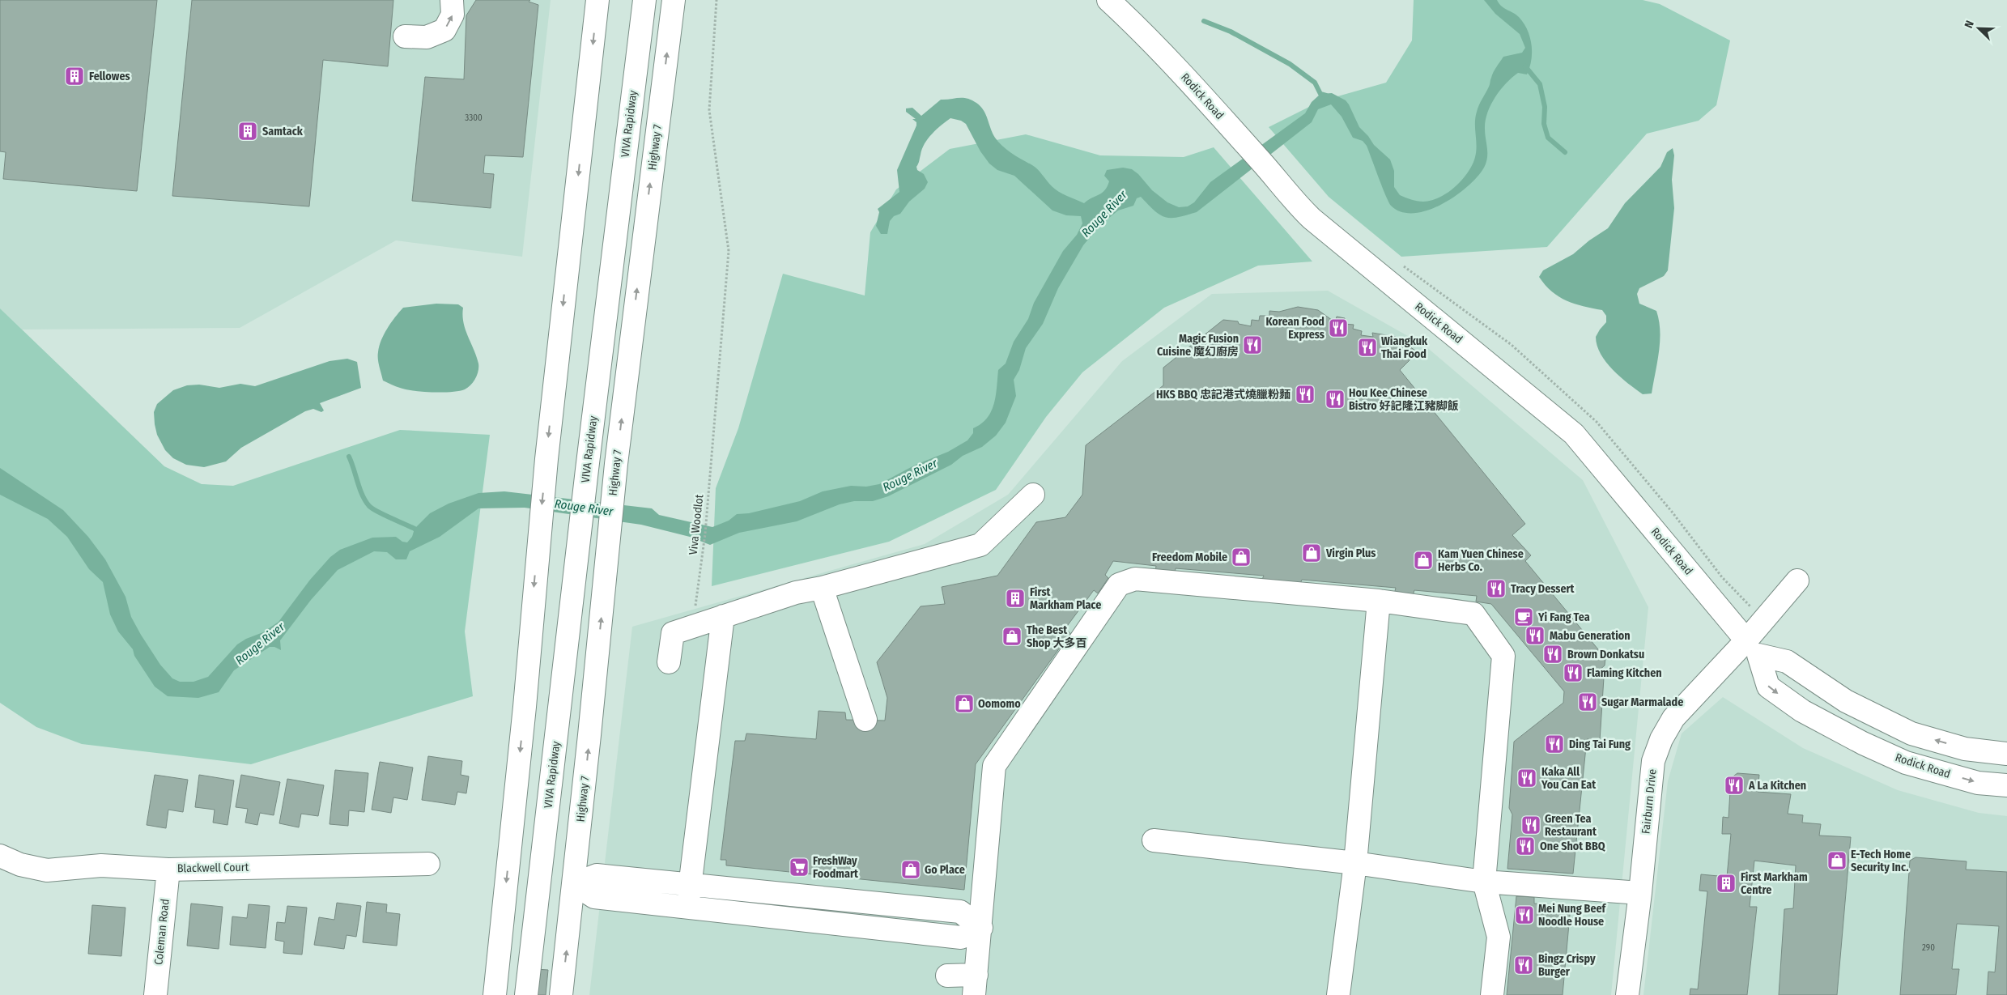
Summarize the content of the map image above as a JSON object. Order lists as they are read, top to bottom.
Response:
{
  "streets": {
    "main road": [
      "Rodick Road",
      "VIVA Rapidway",
      "Highway 7",
      "Fairburn Drive",
      "Blackwell Court",
      "Coleman Road"
    ],
    "path": ["Viva Woodlot"]
  },
  "crossings": [
    ["Rodick Road", "Fairburn Drive"],
    ["Blackwell Court", "Coleman Road"]
  ],
  "water": ["Rouge River"],
  "places": {
    "building": [
      "Fellowes",
      "Samtack",
      "First Markham Place",
      "First Markham Centre"
    ],
    "restaurant": [
      "Korean Food Express",
      "Magic Fusion Cuisine 魔幻廚房",
      "Wiangkuk Thai Food",
      "HKS BBQ 忠記港式燒臘粉麵",
      "Hou Kee Chinese Bistro 好記隆江豬脚飯",
      "Tracy Dessert",
      "Mabu Generation",
      "Brown Donkatsu",
      "Flaming Kitchen",
      "Sugar Marmalade",
      "Ding Tai Fung",
      "Kaka All You Can Eat",
      "A La Kitchen",
      "Green Tea Restaurant",
      "One Shot BBQ",
      "Mei Nung Beef Noodle House",
      "Bingz Crispy Burger"
    ],
    "shop": [
      "Virgin Plus",
      "Freedom Mobile",
      "Kam Yuen Chinese Herbs Co.",
      "The Best Shop 大多百",
      "Oomomo",
      "E-Tech Home Security Inc.",
      "Go Place"
    ],
    "cafe": ["Yi Fang Tea"],
    "supermarket": ["FreshWay Foodmart"]
  },
  "house_numbers": ["3300", "290"],
  "north": "top left"
}
